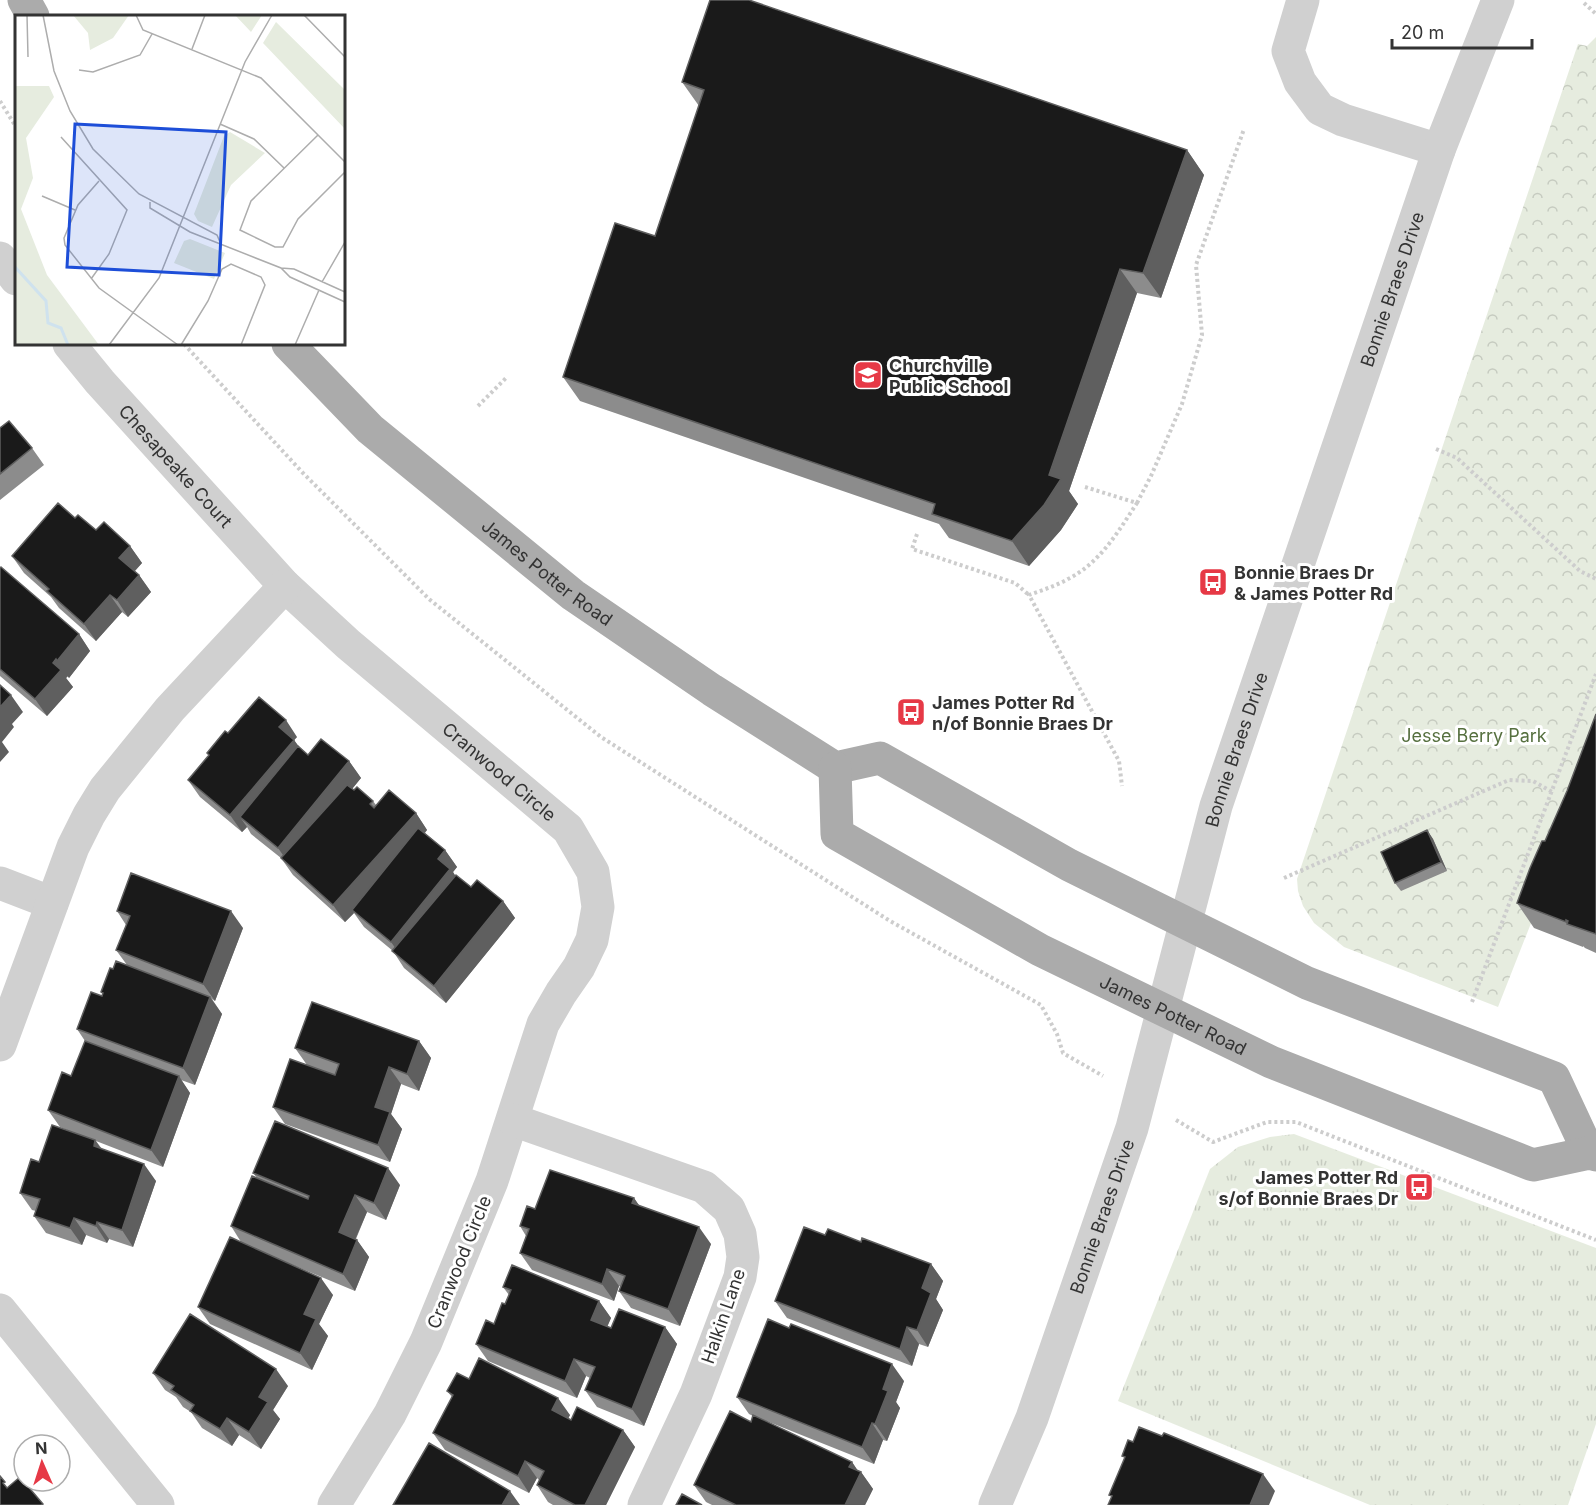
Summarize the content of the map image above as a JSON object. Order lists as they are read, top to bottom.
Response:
{
  "streets": {
    "main road": ["James Potter Road"],
    "street": [
      "Bonnie Braes Drive",
      "Chesapeake Court",
      "Cranwood Circle",
      "Halkin Lane"
    ]
  },
  "crossings": [
    ["Bonnie Braes Drive", "James Potter Road"],
    ["Chesapeake Court", "Cranwood Circle"],
    ["Cranwood Circle", "Halkin Lane"]
  ],
  "parks": ["Jesse Berry Park"],
  "places": {
    "school or university": ["Churchville Public School"],
    "bus stop": ["Bonnie Braes Dr & James Potter Rd", "James Potter Rd n/of Bonnie Braes Dr", "James Potter Rd s/of Bonnie Braes Dr"]
  },
  "scale_bar": "20 m",
  "north": "top"
}
